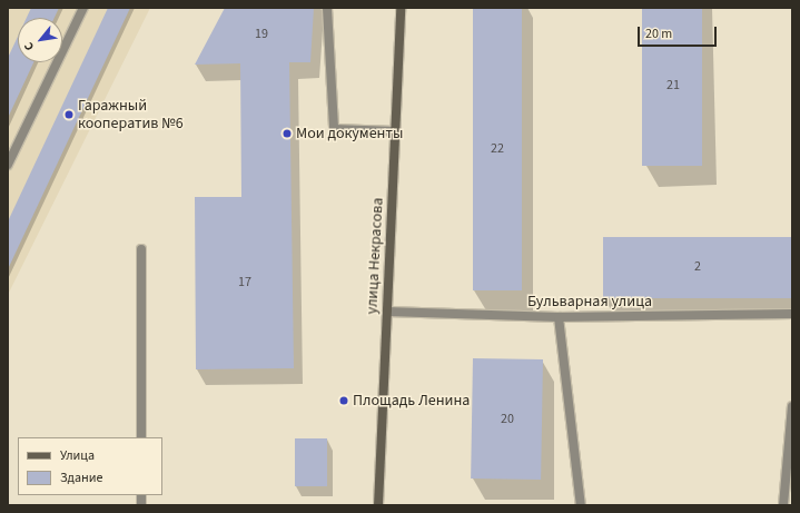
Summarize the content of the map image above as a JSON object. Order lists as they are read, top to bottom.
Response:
{
  "streets": {
    "main road": ["улица Некрасова"],
    "street": ["Бульварная улица"]
  },
  "crossings": [
    ["улица Некрасова", "Бульварная улица"]
  ],
  "places": ["Гаражный кооператив №6", "Мои документы", "Площадь Ленина"],
  "house_numbers": [
    "19",
    "21",
    "22",
    "2",
    "17",
    "20"
  ],
  "legend": ["Улица", "Здание"],
  "scale_bar": "20 m",
  "north": "bottom left"
}
